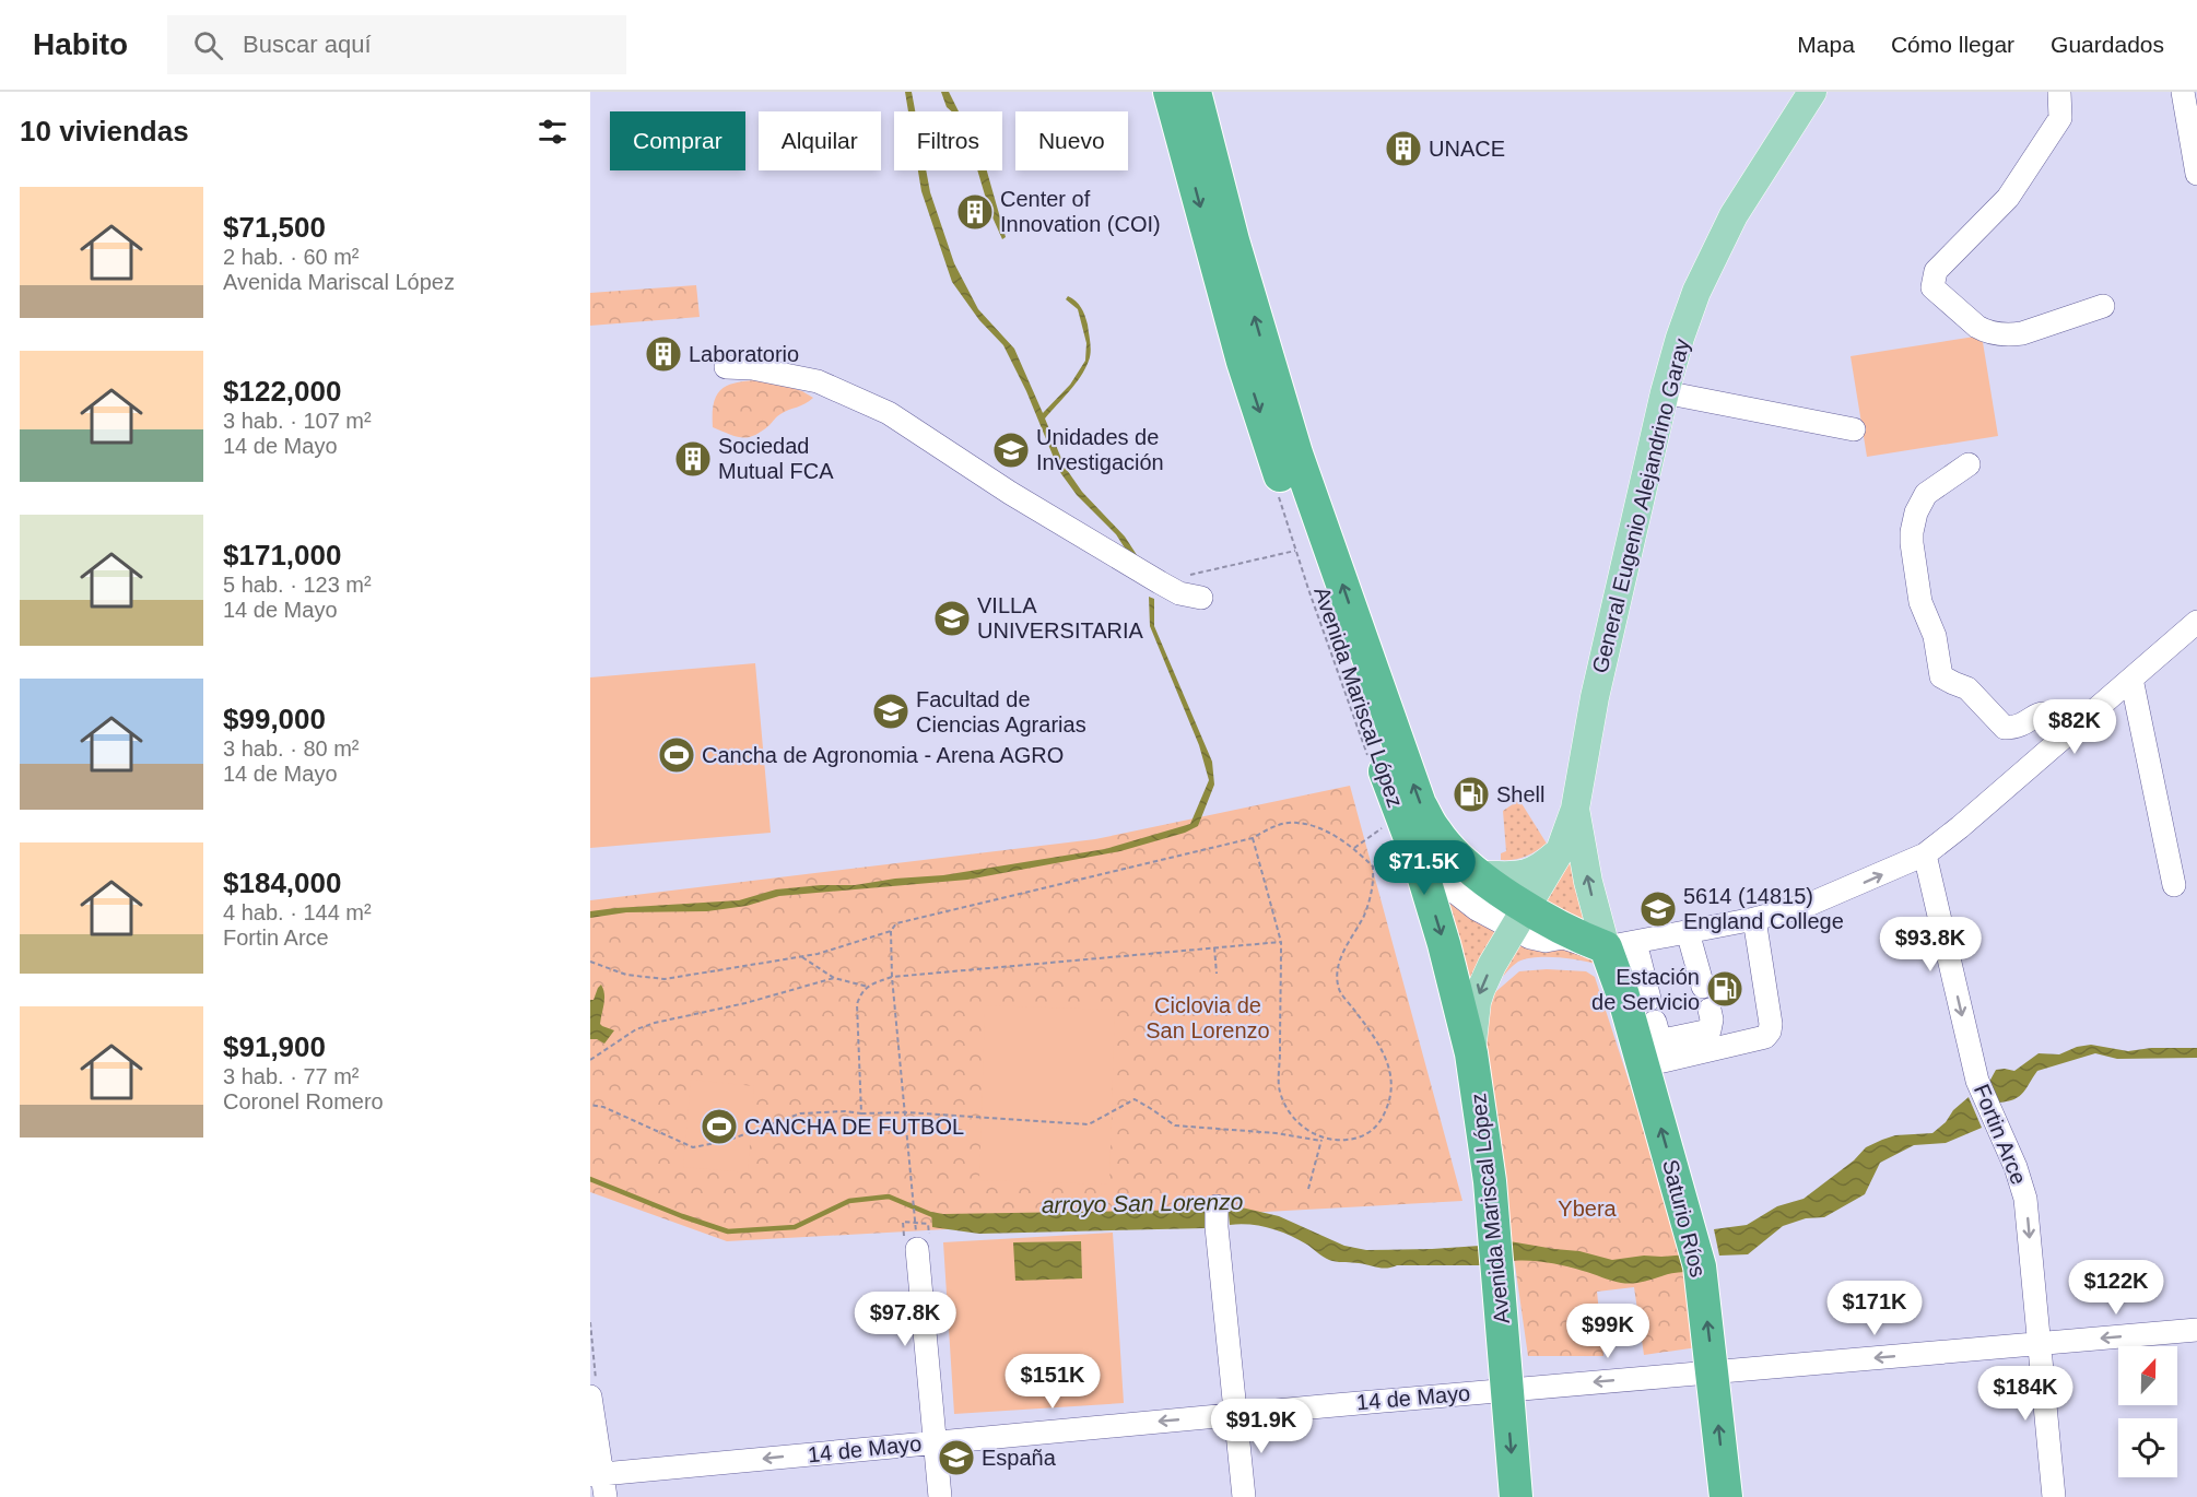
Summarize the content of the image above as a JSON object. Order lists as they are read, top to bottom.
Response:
{
  "streets": {
    "highway": ["Avenida Mariscal López", "Saturio Ríos"],
    "main road": ["General Eugenio Alejandrino Garay"],
    "street": ["Fortin Arce", "14 de Mayo"]
  },
  "crossings": [
    ["General Eugenio Alejandrino Garay", "Avenida Mariscal López"],
    ["General Eugenio Alejandrino Garay", "Saturio Ríos"],
    ["Avenida Mariscal López", "Saturio Ríos"],
    ["Avenida Mariscal López", "14 de Mayo"],
    ["Fortin Arce", "14 de Mayo"],
    ["Saturio Ríos", "14 de Mayo"]
  ],
  "one_way": ["Fortin Arce", "Saturio Ríos", "14 de Mayo"],
  "water": ["arroyo San Lorenzo"],
  "parks": ["Ciclovia de San Lorenzo", "Ybera"],
  "places": {
    "building": [
      "UNACE",
      "Center of Innovation (COI)",
      "Laboratorio",
      "Sociedad Mutual FCA"
    ],
    "school or university": [
      "Unidades de Investigación",
      "VILLA UNIVERSITARIA",
      "Facultad de Ciencias Agrarias",
      "5614 (14815) England College",
      "España"
    ],
    "sports": ["Cancha de Agronomia - Arena AGRO", "CANCHA DE FUTBOL"],
    "fuel station": ["Shell", "Estación de Servicio"]
  },
  "north": "top",
  "page": {
    "header": "Habito",
    "search": "Buscar aquí",
    "nav": ["Mapa", "Cómo llegar", "Guardados"],
    "heading": "10 viviendas",
    "chip": [
      "Comprar",
      "Alquilar",
      "Filtros",
      "Nuevo"
    ],
    "list": [
      {
        "name": "$71,500",
        "note": "2 hab. · 60 m² · Avenida Mariscal López"
      },
      {
        "name": "$122,000",
        "note": "3 hab. · 107 m² · 14 de Mayo"
      },
      {
        "name": "$171,000",
        "note": "5 hab. · 123 m² · 14 de Mayo"
      },
      {
        "name": "$99,000",
        "note": "3 hab. · 80 m² · 14 de Mayo"
      },
      {
        "name": "$184,000",
        "note": "4 hab. · 144 m² · Fortin Arce"
      },
      {
        "name": "$91,900",
        "note": "3 hab. · 77 m² · Coronel Romero"
      }
    ],
    "price": [
      "$82K",
      "$71.5K",
      "$93.8K",
      "$122K",
      "$171K",
      "$97.8K",
      "$99K",
      "$151K",
      "$184K",
      "$91.9K"
    ]
  }
}
